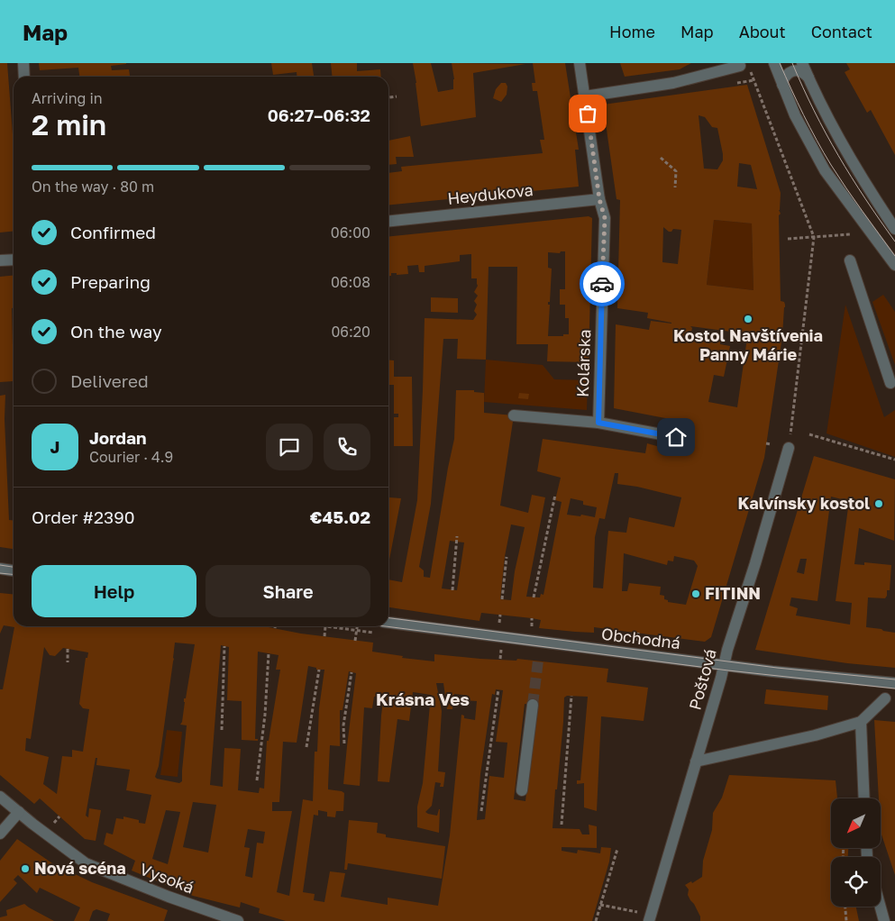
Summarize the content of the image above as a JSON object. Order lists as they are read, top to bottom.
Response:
{
  "streets": {
    "street": [
      "Heydukova",
      "Kolárska",
      "Obchodná",
      "Poštová",
      "Vysoká"
    ]
  },
  "crossings": [
    ["Heydukova", "Kolárska"],
    ["Obchodná", "Poštová"]
  ],
  "districts": ["Krásna Ves"],
  "places": [
    "Kostol Navštívenia Panny Márie",
    "Kalvínsky kostol",
    "FITINN",
    "Nová scéna"
  ],
  "north": "bottom left",
  "page": {
    "header": "Map",
    "nav": [
      "Home",
      "Map",
      "About",
      "Contact"
    ],
    "heading": ["2 min", "Arriving in", "06:27–06:32"],
    "panel": [
      "Jordan",
      "Courier · 4.9",
      "Order #2390",
      "€45.02"
    ],
    "bar": "On the way · 80 m",
    "list": [
      ["Confirmed", "06:00"],
      ["Preparing", "06:08"],
      ["On the way", "06:20"],
      "Delivered"
    ],
    "round": "J",
    "buttons": ["Help", "Share"]
  }
}
